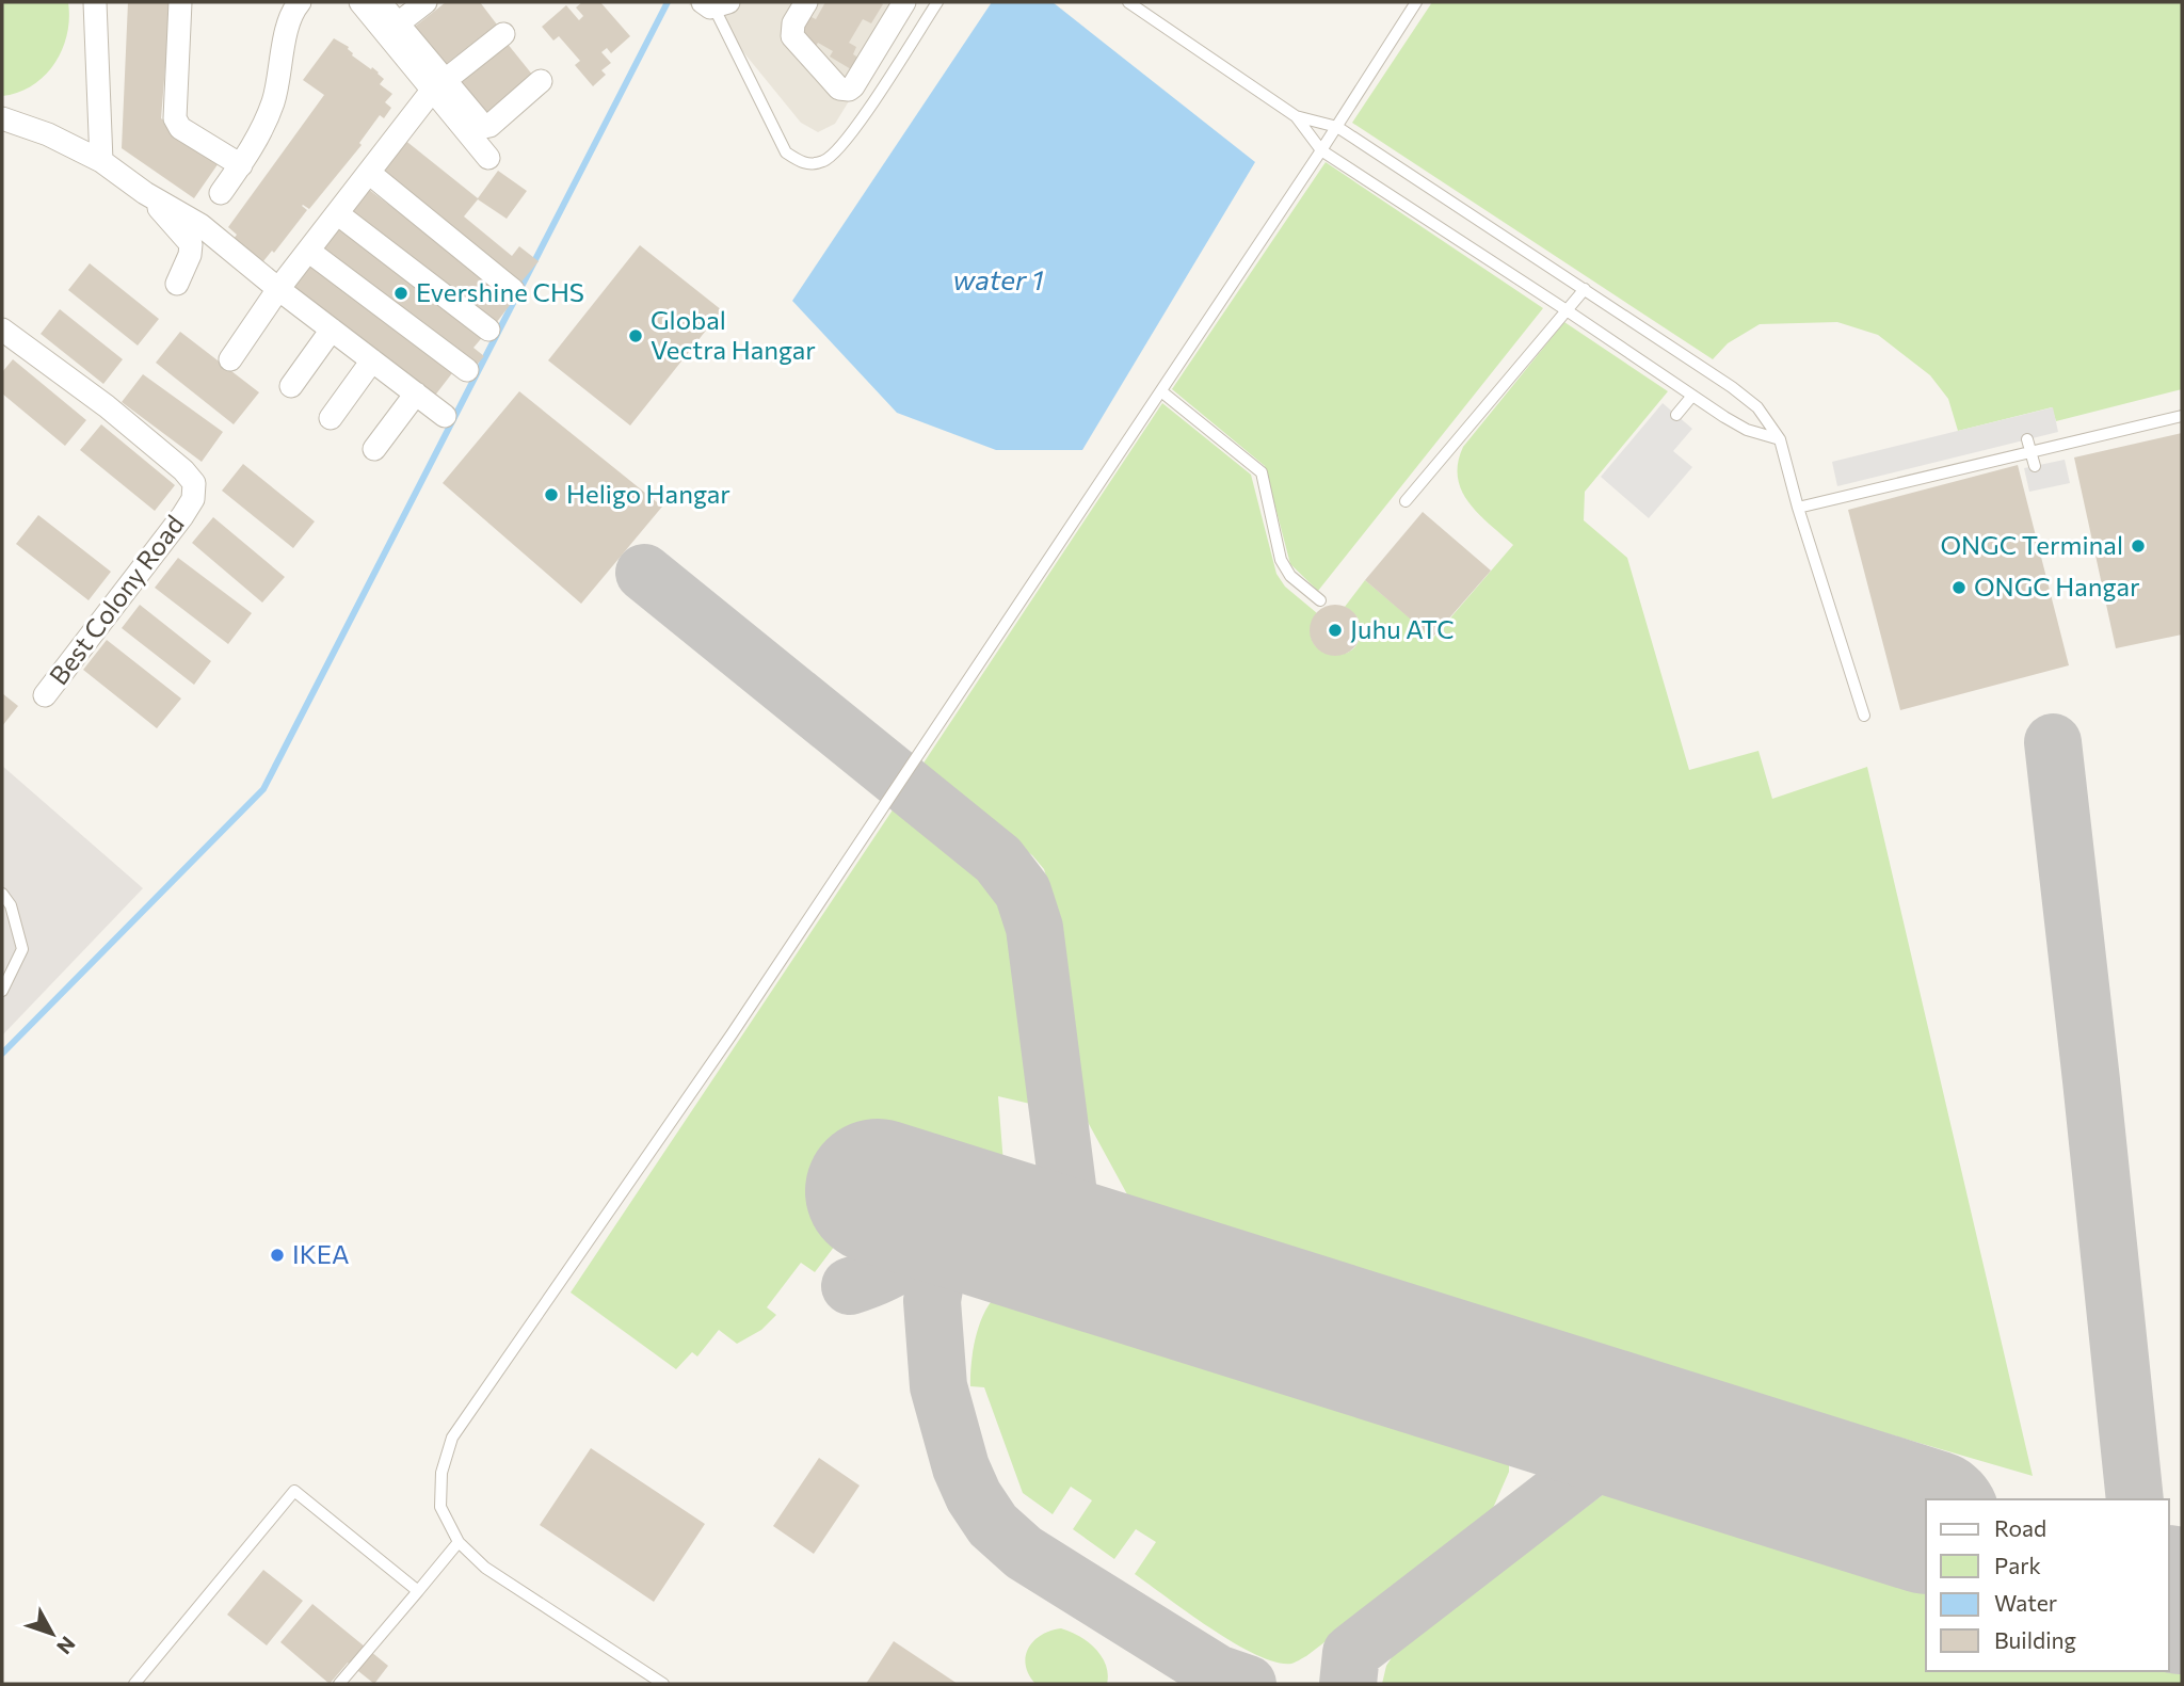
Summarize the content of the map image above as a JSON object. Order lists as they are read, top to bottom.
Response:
{
  "streets": {
    "street": ["Best Colony Road"]
  },
  "water": ["water 1"],
  "places": [
    "Evershine CHS",
    "Global Vectra Hangar",
    "Heligo Hangar",
    "ONGC Terminal",
    "ONGC Hangar",
    "Juhu ATC",
    "IKEA"
  ],
  "legend": [
    "Road",
    "Park",
    "Water",
    "Building"
  ],
  "north": "bottom right"
}
